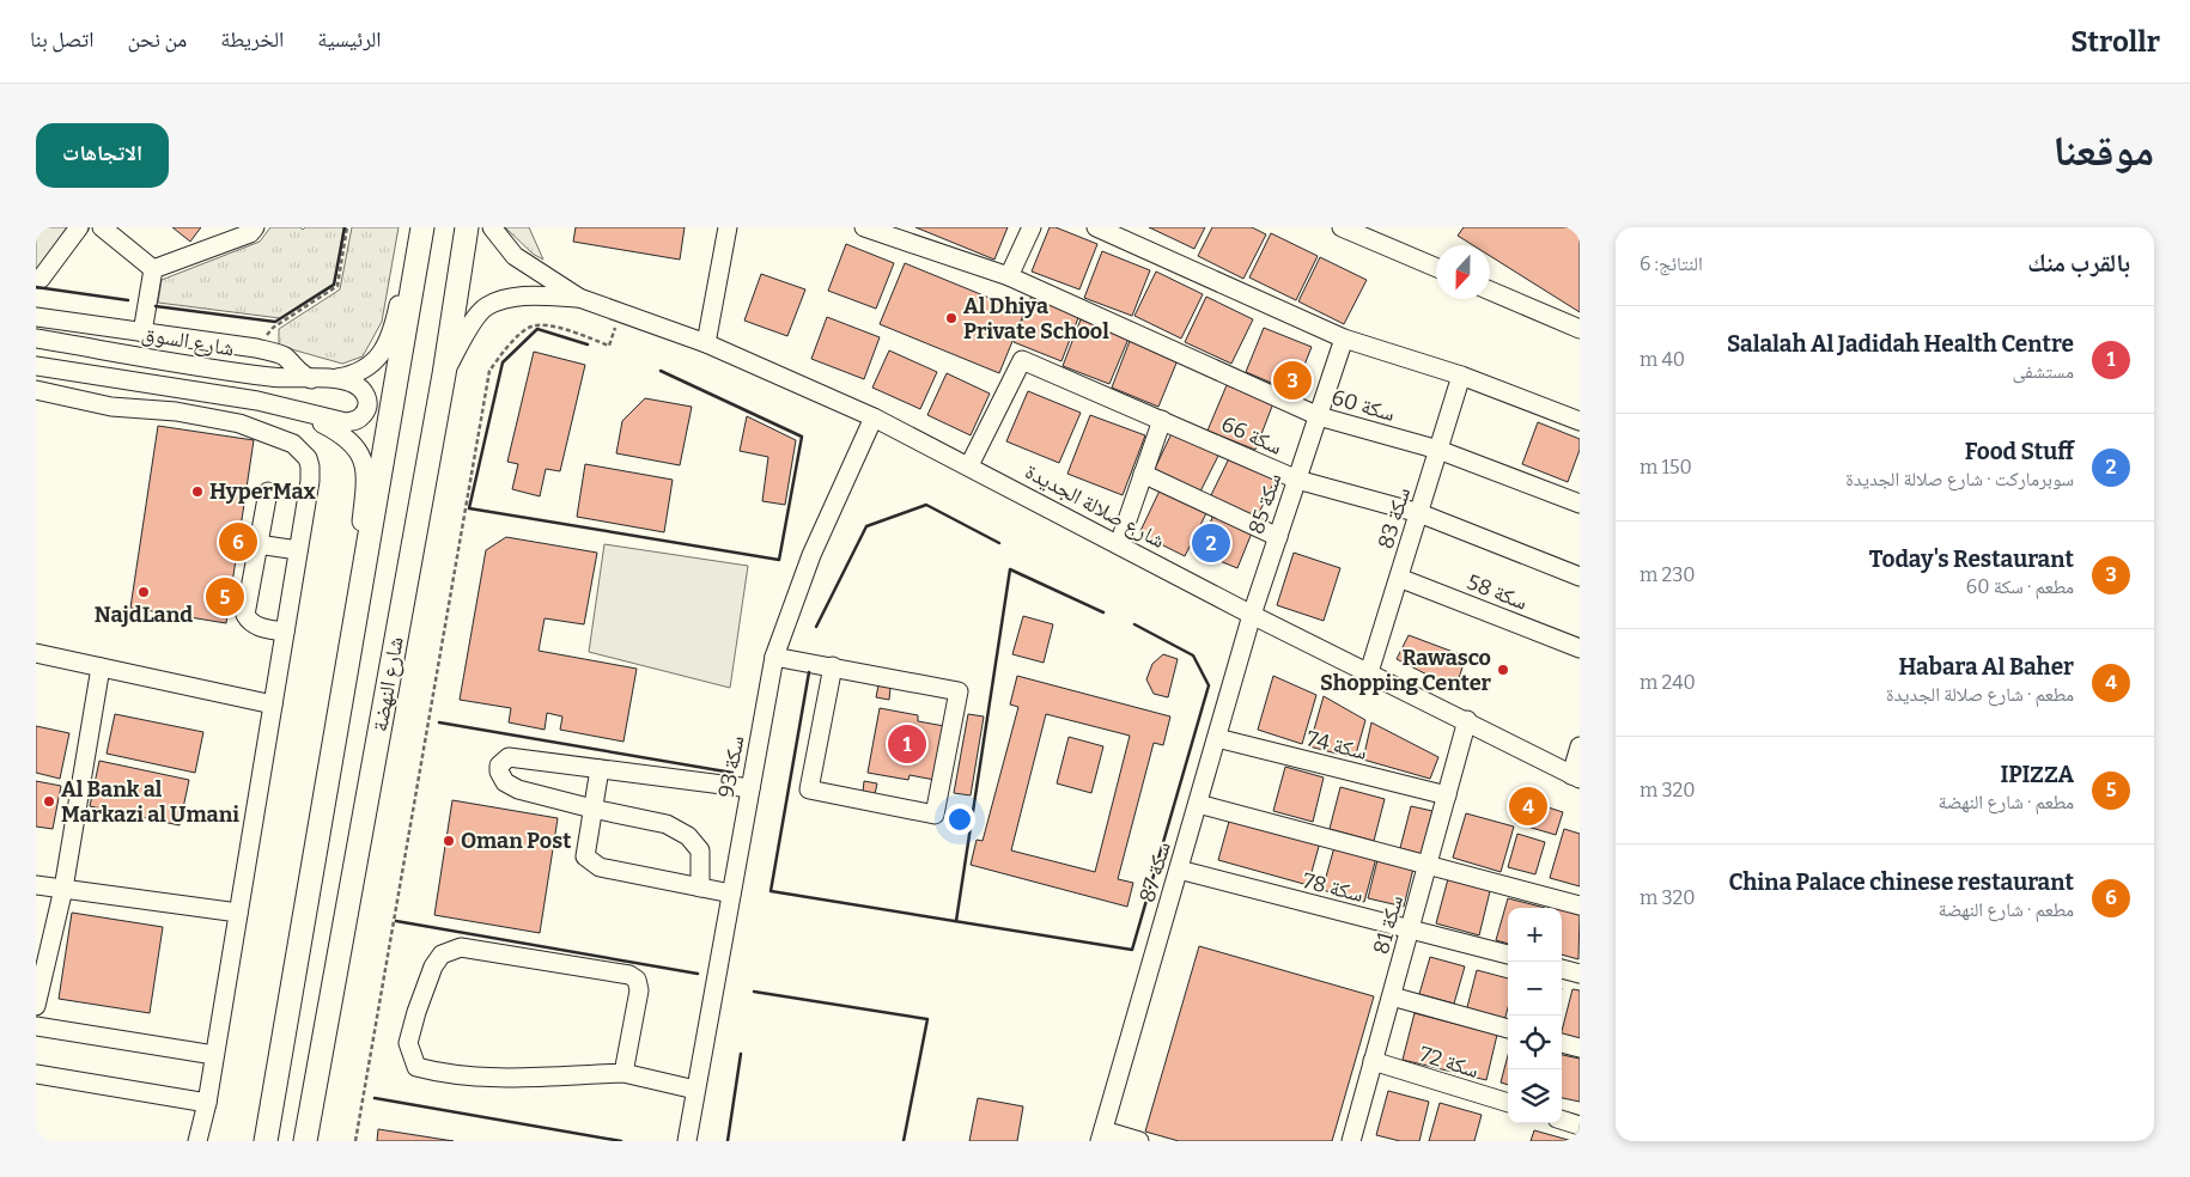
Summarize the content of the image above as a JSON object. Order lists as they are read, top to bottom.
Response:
{
  "streets": {
    "main road": ["شارع النهضة"],
    "street": [
      "شارع السوق",
      "سكة 60",
      "سكة 66",
      "سكة 85",
      "شارع صلالة الجديدة",
      "سكة 83",
      "سكة 58",
      "سكة 74",
      "سكة 93",
      "سكة 87",
      "سكة 78",
      "سكة 81",
      "سكة 72"
    ]
  },
  "crossings": [
    ["سكة 60", "سكة 85"],
    ["سكة 60", "سكة 83"],
    ["سكة 66", "سكة 85"],
    ["سكة 66", "شارع صلالة الجديدة"],
    ["سكة 66", "سكة 83"],
    ["سكة 85", "شارع صلالة الجديدة"],
    ["سكة 85", "سكة 87"],
    ["شارع صلالة الجديدة", "سكة 83"],
    ["شارع صلالة الجديدة", "شارع النهضة"],
    ["شارع صلالة الجديدة", "سكة 93"],
    ["شارع صلالة الجديدة", "سكة 87"],
    ["شارع صلالة الجديدة", "سكة 81"],
    ["سكة 83", "سكة 58"],
    ["سكة 74", "سكة 87"],
    ["سكة 74", "سكة 81"],
    ["سكة 87", "سكة 78"],
    ["سكة 78", "سكة 81"],
    ["سكة 81", "سكة 72"]
  ],
  "places": [
    "Al Dhiya Private School",
    "HyperMax",
    "NajdLand",
    "Rawasco Shopping Center",
    "Al Bank al Markazi al Umani",
    "Oman Post"
  ],
  "north": "bottom",
  "page": {
    "header": "Strollr",
    "nav": [
      "الرئيسية",
      "الخريطة",
      "من نحن",
      "اتصل بنا"
    ],
    "title": "موقعنا",
    "buttons": "الاتجاهات",
    "heading": ["بالقرب منك", "النتائج: 6"],
    "list": [
      {
        "mark": "1",
        "name": "Salalah Al Jadidah Health Centre",
        "note": "مستشفى",
        "value": "40 m"
      },
      {
        "mark": "2",
        "name": "Food Stuff",
        "note": "سوبرماركت · شارع صلالة الجديدة",
        "value": "150 m"
      },
      {
        "mark": "3",
        "name": "Today's Restaurant",
        "note": "مطعم · سكة 60",
        "value": "230 m"
      },
      {
        "mark": "4",
        "name": "Habara Al Baher",
        "note": "مطعم · شارع صلالة الجديدة",
        "value": "240 m"
      },
      {
        "mark": "5",
        "name": "IPIZZA",
        "note": "مطعم · شارع النهضة",
        "value": "320 m"
      },
      {
        "mark": "6",
        "name": "China Palace chinese restaurant",
        "note": "مطعم · شارع النهضة",
        "value": "320 m"
      }
    ],
    "pins": [
      "3",
      "6",
      "2",
      "5",
      "1",
      "4"
    ],
    "map_buttons": ["+", "−"]
  }
}
